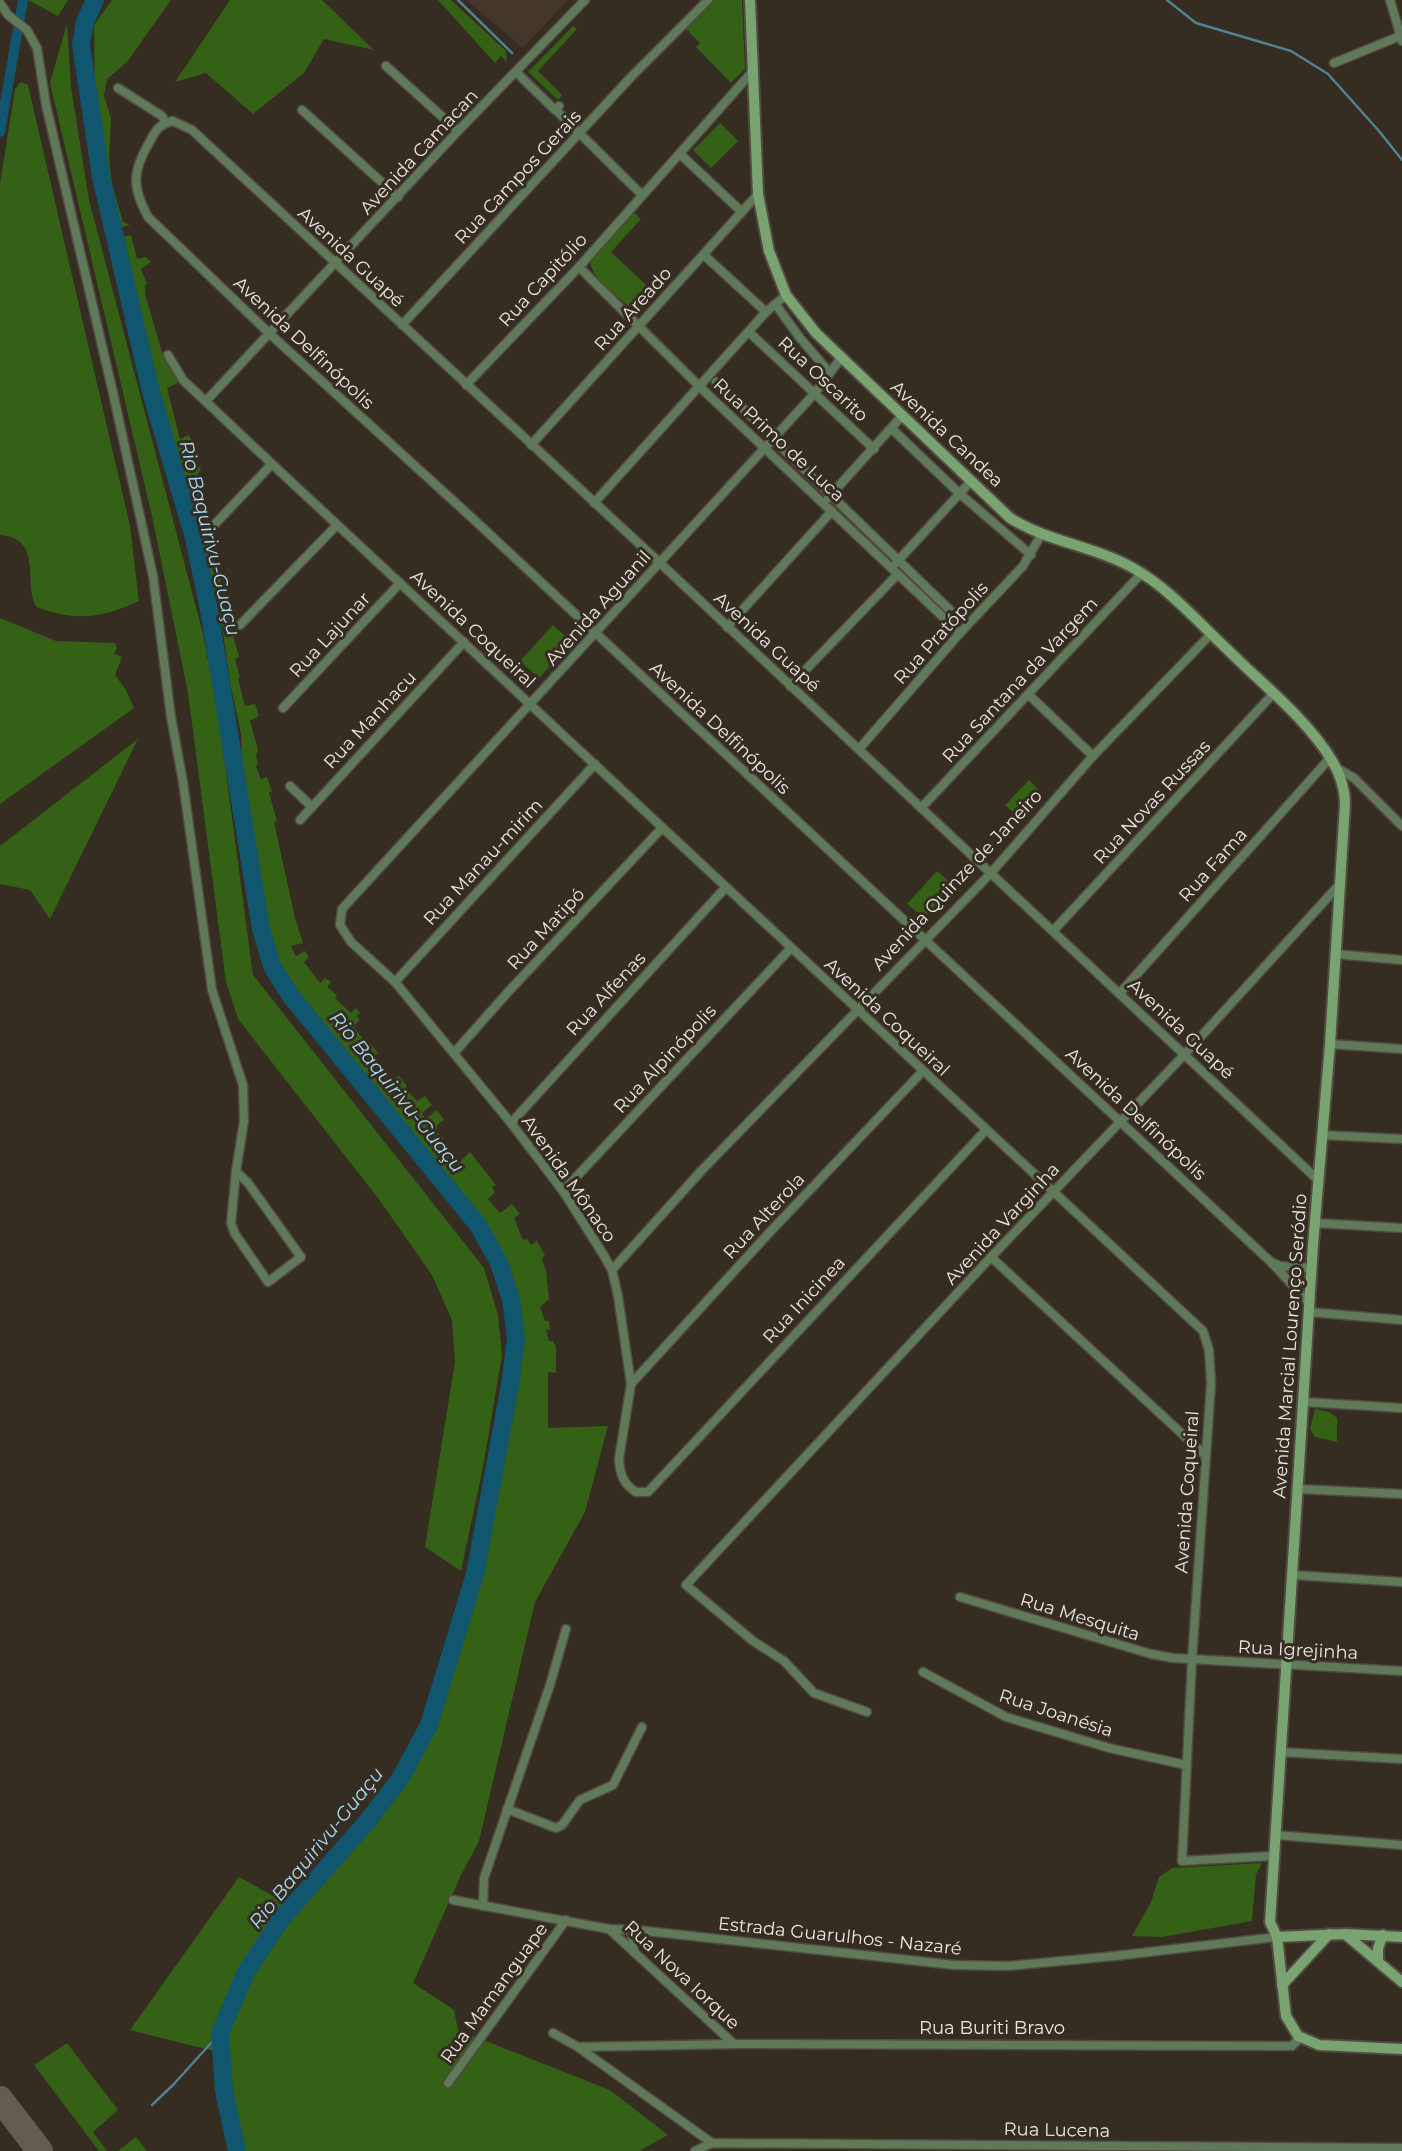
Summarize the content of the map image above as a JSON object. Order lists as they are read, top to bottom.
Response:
{
  "streets": {
    "main road": ["Avenida Candea", "Avenida Marcial Lourenço Seródio", "Rua Buriti Bravo"],
    "street": [
      "Avenida Camacan",
      "Rua Campos Gerais",
      "Avenida Guapé",
      "Rua Capitólio",
      "Rua Areado",
      "Avenida Delfinópolis",
      "Rua Oscarito",
      "Rua Primo de Luca",
      "Avenida Aguanil",
      "Avenida Coqueiral",
      "Rua Pratópolis",
      "Rua Lajunar",
      "Rua Santana da Vargem",
      "Rua Manhacu",
      "Rua Novas Russas",
      "Rua Manau-mirim",
      "Rua Fama",
      "Avenida Quinze de Janeiro",
      "Rua Matipó",
      "Rua Alfenas",
      "Rua Alpinópolis",
      "Avenida Mônaco",
      "Rua Alterola",
      "Avenida Varginha",
      "Rua Inicinea",
      "Rua Mesquita",
      "Rua Igrejinha",
      "Rua Joanésia",
      "Estrada Guarulhos - Nazaré",
      "Rua Nova Iorque",
      "Rua Mamanguape",
      "Rua Lucena"
    ]
  },
  "crossings": [
    ["Avenida Camacan", "Avenida Guapé"],
    ["Avenida Camacan", "Avenida Delfinópolis"],
    ["Avenida Camacan", "Avenida Coqueiral"],
    ["Rua Campos Gerais", "Avenida Guapé"],
    ["Avenida Guapé", "Rua Capitólio"],
    ["Avenida Guapé", "Rua Areado"],
    ["Avenida Guapé", "Avenida Delfinópolis"],
    ["Avenida Guapé", "Avenida Aguanil"],
    ["Avenida Guapé", "Rua Pratópolis"],
    ["Avenida Guapé", "Rua Santana da Vargem"],
    ["Avenida Guapé", "Rua Novas Russas"],
    ["Avenida Guapé", "Rua Fama"],
    ["Avenida Guapé", "Avenida Quinze de Janeiro"],
    ["Avenida Guapé", "Avenida Varginha"],
    ["Avenida Guapé", "Avenida Marcial Lourenço Seródio"],
    ["Rua Capitólio", "Avenida Candea"],
    ["Rua Capitólio", "Rua Primo de Luca"],
    ["Rua Areado", "Avenida Candea"],
    ["Rua Areado", "Rua Primo de Luca"],
    ["Avenida Delfinópolis", "Avenida Aguanil"],
    ["Avenida Delfinópolis", "Avenida Quinze de Janeiro"],
    ["Avenida Delfinópolis", "Avenida Varginha"],
    ["Avenida Delfinópolis", "Avenida Marcial Lourenço Seródio"],
    ["Rua Oscarito", "Avenida Aguanil"],
    ["Avenida Candea", "Avenida Aguanil"],
    ["Avenida Candea", "Rua Pratópolis"],
    ["Avenida Candea", "Rua Santana da Vargem"],
    ["Avenida Candea", "Rua Novas Russas"],
    ["Avenida Candea", "Rua Fama"],
    ["Avenida Candea", "Avenida Quinze de Janeiro"],
    ["Avenida Candea", "Avenida Marcial Lourenço Seródio"],
    ["Rua Primo de Luca", "Avenida Aguanil"],
    ["Rua Primo de Luca", "Rua Pratópolis"],
    ["Avenida Aguanil", "Avenida Coqueiral"],
    ["Avenida Aguanil", "Avenida Mônaco"],
    ["Avenida Coqueiral", "Rua Lajunar"],
    ["Avenida Coqueiral", "Rua Manhacu"],
    ["Avenida Coqueiral", "Rua Manau-mirim"],
    ["Avenida Coqueiral", "Avenida Quinze de Janeiro"],
    ["Avenida Coqueiral", "Rua Matipó"],
    ["Avenida Coqueiral", "Rua Alfenas"],
    ["Avenida Coqueiral", "Rua Alpinópolis"],
    ["Avenida Coqueiral", "Rua Alterola"],
    ["Avenida Coqueiral", "Avenida Varginha"],
    ["Avenida Coqueiral", "Rua Inicinea"],
    ["Avenida Coqueiral", "Avenida Marcial Lourenço Seródio"],
    ["Avenida Coqueiral", "Rua Mesquita"],
    ["Avenida Coqueiral", "Rua Igrejinha"],
    ["Avenida Coqueiral", "Rua Joanésia"],
    ["Rua Manau-mirim", "Avenida Mônaco"],
    ["Rua Fama", "Avenida Marcial Lourenço Seródio"],
    ["Avenida Quinze de Janeiro", "Avenida Mônaco"],
    ["Rua Matipó", "Avenida Mônaco"],
    ["Rua Alfenas", "Avenida Mônaco"],
    ["Rua Alpinópolis", "Avenida Mônaco"],
    ["Avenida Mônaco", "Rua Alterola"],
    ["Avenida Mônaco", "Rua Inicinea"],
    ["Avenida Varginha", "Avenida Marcial Lourenço Seródio"],
    ["Avenida Marcial Lourenço Seródio", "Rua Igrejinha"],
    ["Avenida Marcial Lourenço Seródio", "Estrada Guarulhos - Nazaré"],
    ["Avenida Marcial Lourenço Seródio", "Rua Buriti Bravo"],
    ["Rua Mesquita", "Rua Igrejinha"],
    ["Estrada Guarulhos - Nazaré", "Rua Nova Iorque"],
    ["Estrada Guarulhos - Nazaré", "Rua Mamanguape"],
    ["Rua Nova Iorque", "Rua Buriti Bravo"]
  ],
  "water": ["Rio Baquirivu-Guaçu"]
}
